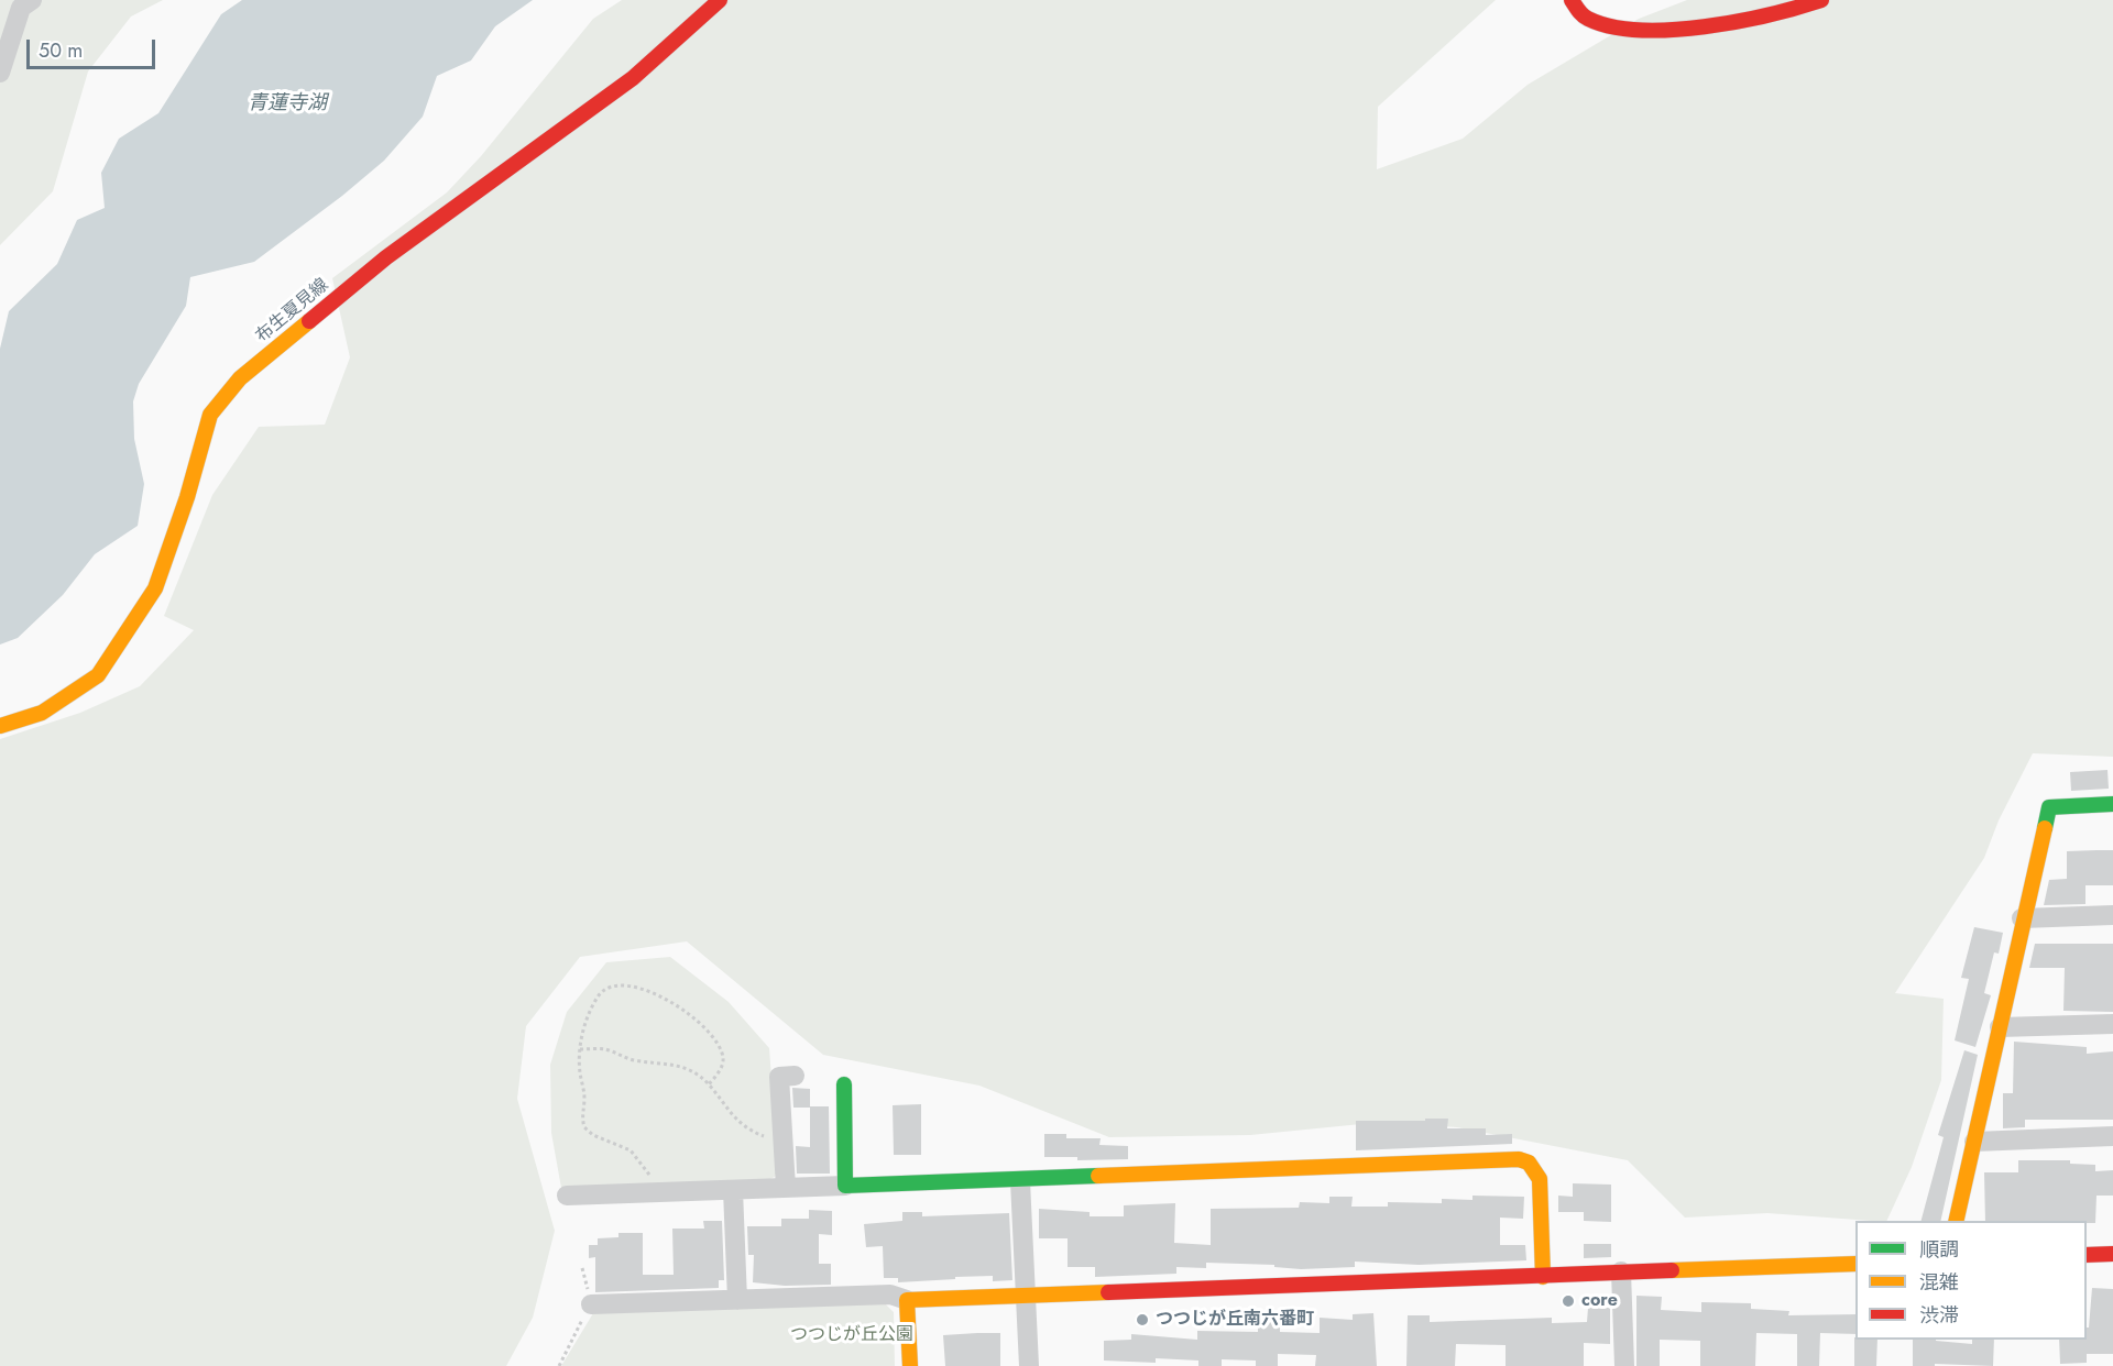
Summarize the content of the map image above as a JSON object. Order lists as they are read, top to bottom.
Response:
{
  "streets": {
    "street": ["布生夏見線"]
  },
  "water": ["青蓮寺湖"],
  "parks": ["つつじが丘公園"],
  "places": ["core", "つつじが丘南六番町"],
  "legend": ["順調", "混雑", "渋滞"],
  "scale_bar": "50 m"
}
